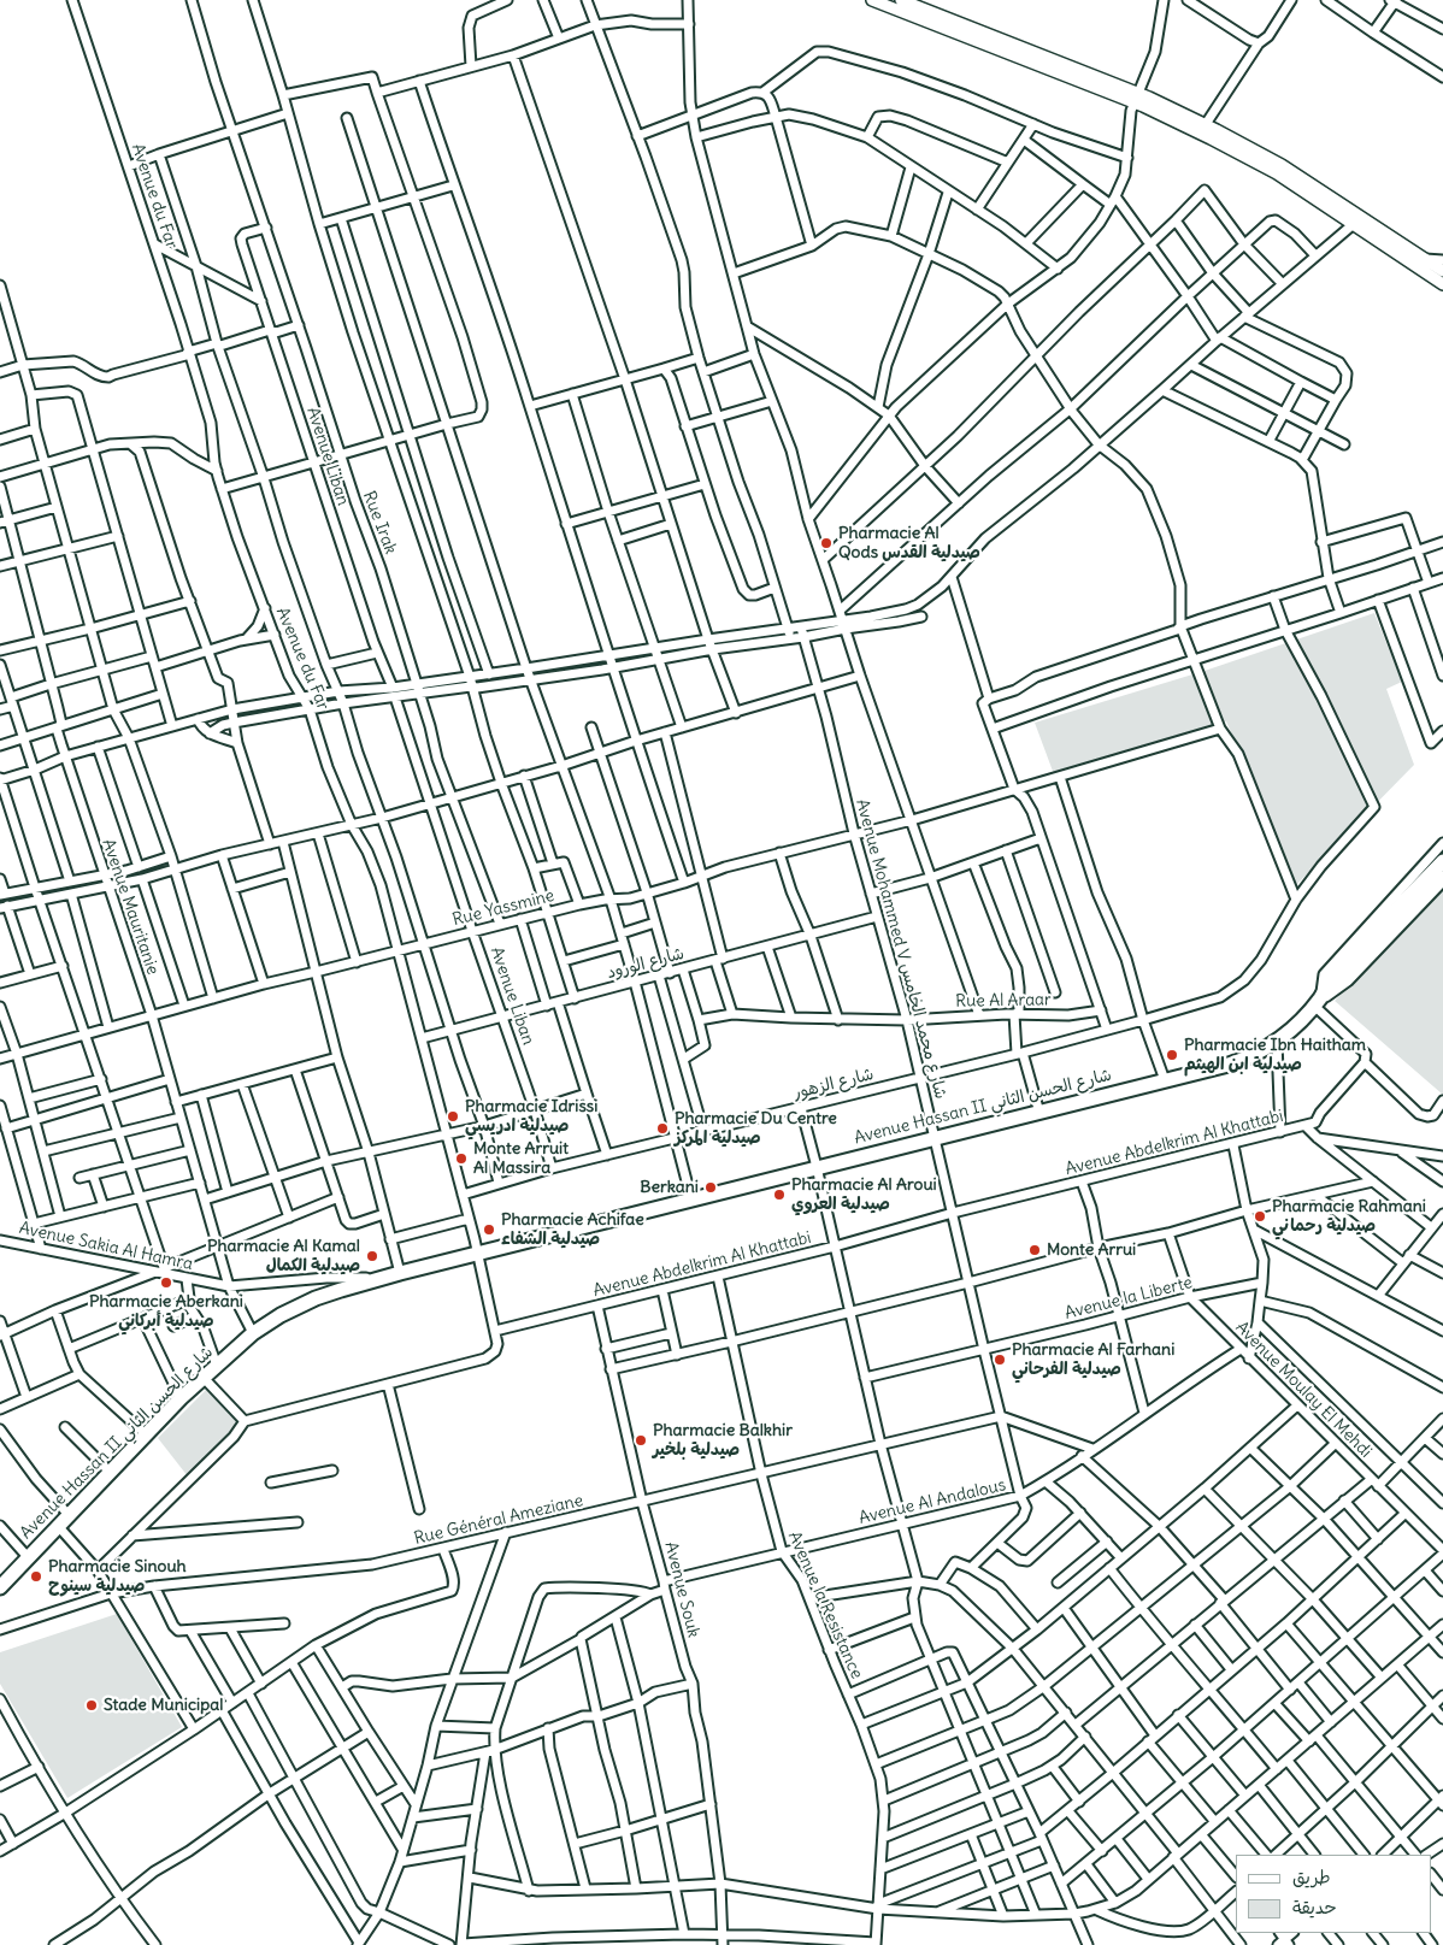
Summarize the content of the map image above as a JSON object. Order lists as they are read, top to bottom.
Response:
{
  "streets": {
    "main road": ["Avenue Hassan II شارع الحسن الثاني"],
    "street": [
      "Avenue du Far",
      "Avenue Liban",
      "Rue Irak",
      "Avenue Mauritanie",
      "Rue Yassmine",
      "Avenue Mohammed V شارع محمد الخامس",
      "شارع الورود",
      "Rue Al Araar",
      "شارع الزهور",
      "Avenue Abdelkrim Al Khattabi",
      "Avenue Sakia Al Hamra",
      "Avenue la Liberte",
      "Avenue Moulay El Mehdi",
      "Avenue Al Andalous",
      "Rue Général Ameziane",
      "Avenue Souk",
      "Avenue la Resistance"
    ]
  },
  "crossings": [
    ["Avenue du Far", "Rue Yassmine"],
    ["Avenue du Far", "شارع الورود"],
    ["Avenue du Far", "شارع الزهور"],
    ["Avenue du Far", "Avenue Hassan II شارع الحسن الثاني"],
    ["Avenue du Far", "Avenue Abdelkrim Al Khattabi"],
    ["Avenue Liban", "Rue Irak"],
    ["Avenue Liban", "Rue Yassmine"],
    ["Avenue Liban", "شارع الورود"],
    ["Avenue Liban", "شارع الزهور"],
    ["Rue Irak", "Rue Yassmine"],
    ["Avenue Mauritanie", "Rue Yassmine"],
    ["Avenue Mauritanie", "Avenue Hassan II شارع الحسن الثاني"],
    ["Avenue Mauritanie", "Avenue Sakia Al Hamra"],
    ["Rue Yassmine", "Avenue Mohammed V شارع محمد الخامس"],
    ["Avenue Mohammed V شارع محمد الخامس", "شارع الورود"],
    ["Avenue Mohammed V شارع محمد الخامس", "Rue Al Araar"],
    ["Avenue Mohammed V شارع محمد الخامس", "شارع الزهور"],
    ["Avenue Mohammed V شارع محمد الخامس", "Avenue Hassan II شارع الحسن الثاني"],
    ["Avenue Mohammed V شارع محمد الخامس", "Avenue Abdelkrim Al Khattabi"],
    ["Avenue Mohammed V شارع محمد الخامس", "Avenue la Liberte"],
    ["Avenue Mohammed V شارع محمد الخامس", "Avenue Al Andalous"],
    ["Avenue Mohammed V شارع محمد الخامس", "Rue Général Ameziane"],
    ["Avenue Hassan II شارع الحسن الثاني", "Avenue Sakia Al Hamra"],
    ["Avenue Abdelkrim Al Khattabi", "Avenue Souk"],
    ["Avenue Abdelkrim Al Khattabi", "Avenue la Resistance"],
    ["Avenue la Liberte", "Avenue Moulay El Mehdi"],
    ["Avenue Moulay El Mehdi", "Avenue Al Andalous"],
    ["Avenue Al Andalous", "Avenue Souk"],
    ["Avenue Al Andalous", "Avenue la Resistance"],
    ["Rue Général Ameziane", "Avenue Souk"],
    ["Rue Général Ameziane", "Avenue la Resistance"]
  ],
  "places": [
    "Pharmacie Al Qods صيدلية القدس",
    "Pharmacie Ibn Haitham صيدلية ابن الهيثم",
    "Pharmacie Idrissi صيدلية ادريسي",
    "Pharmacie Du Centre صيدلية المركز",
    "Monte Arruit Al Massira",
    "Berkani",
    "Pharmacie Al Aroui صيدلية العروي",
    "Pharmacie Rahmani صيدلية رحماني",
    "Pharmacie Achifae صيدلية الشفاء",
    "Monte Arrui",
    "Pharmacie Al Kamal صيدلية الكمال",
    "Pharmacie Aberkani صيدلية أبركاني",
    "Pharmacie Al Farhani صيدلية الفرحاني",
    "Pharmacie Balkhir صيدلية بلخير",
    "Pharmacie Sinouh صيدلية سينوح",
    "Stade Municipal"
  ],
  "legend": ["طريق", "حديقة"]
}
